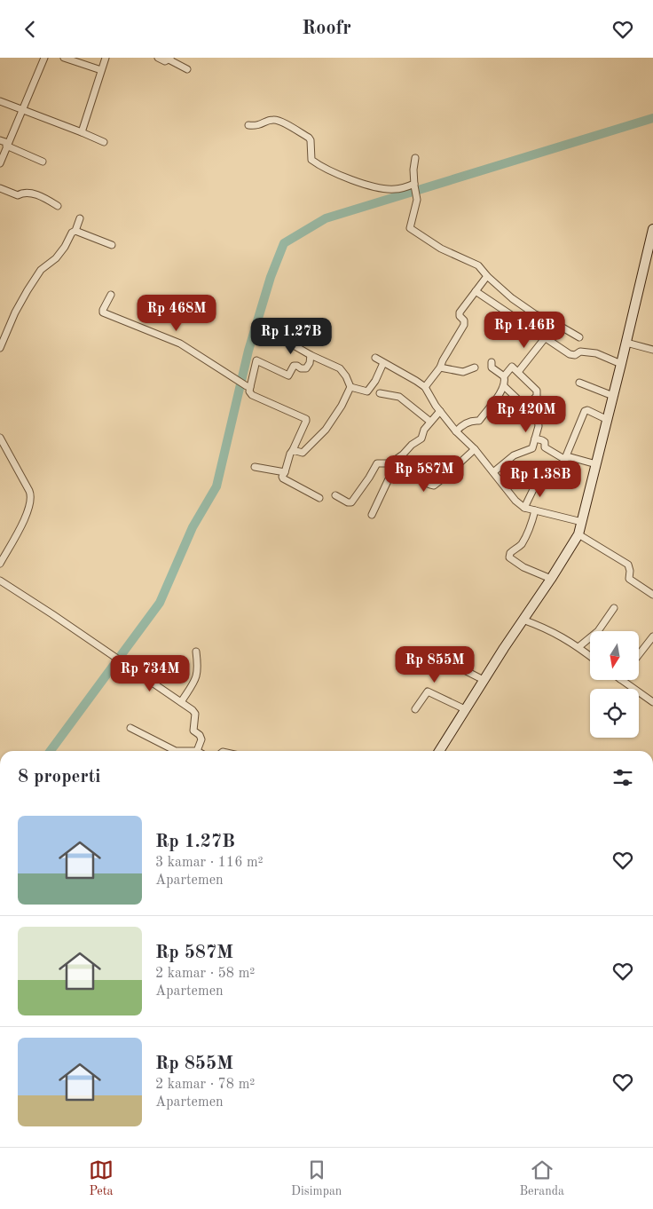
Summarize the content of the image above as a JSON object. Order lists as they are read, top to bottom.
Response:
{
  "north": "bottom",
  "page": {
    "header": "Roofr",
    "price": [
      "Rp 468M",
      "Rp 1.46B",
      "Rp 1.27B",
      "Rp 420M",
      "Rp 587M",
      "Rp 1.38B",
      "Rp 855M",
      "Rp 734M"
    ],
    "heading": "8 properti",
    "list": [
      {
        "name": "Rp 1.27B",
        "note": "3 kamar · 116 m² · Apartemen"
      },
      {
        "name": "Rp 587M",
        "note": "2 kamar · 58 m² · Apartemen"
      },
      {
        "name": "Rp 855M",
        "note": "2 kamar · 78 m² · Apartemen"
      }
    ],
    "tabs": ["Peta", "Disimpan", "Beranda"]
  }
}
